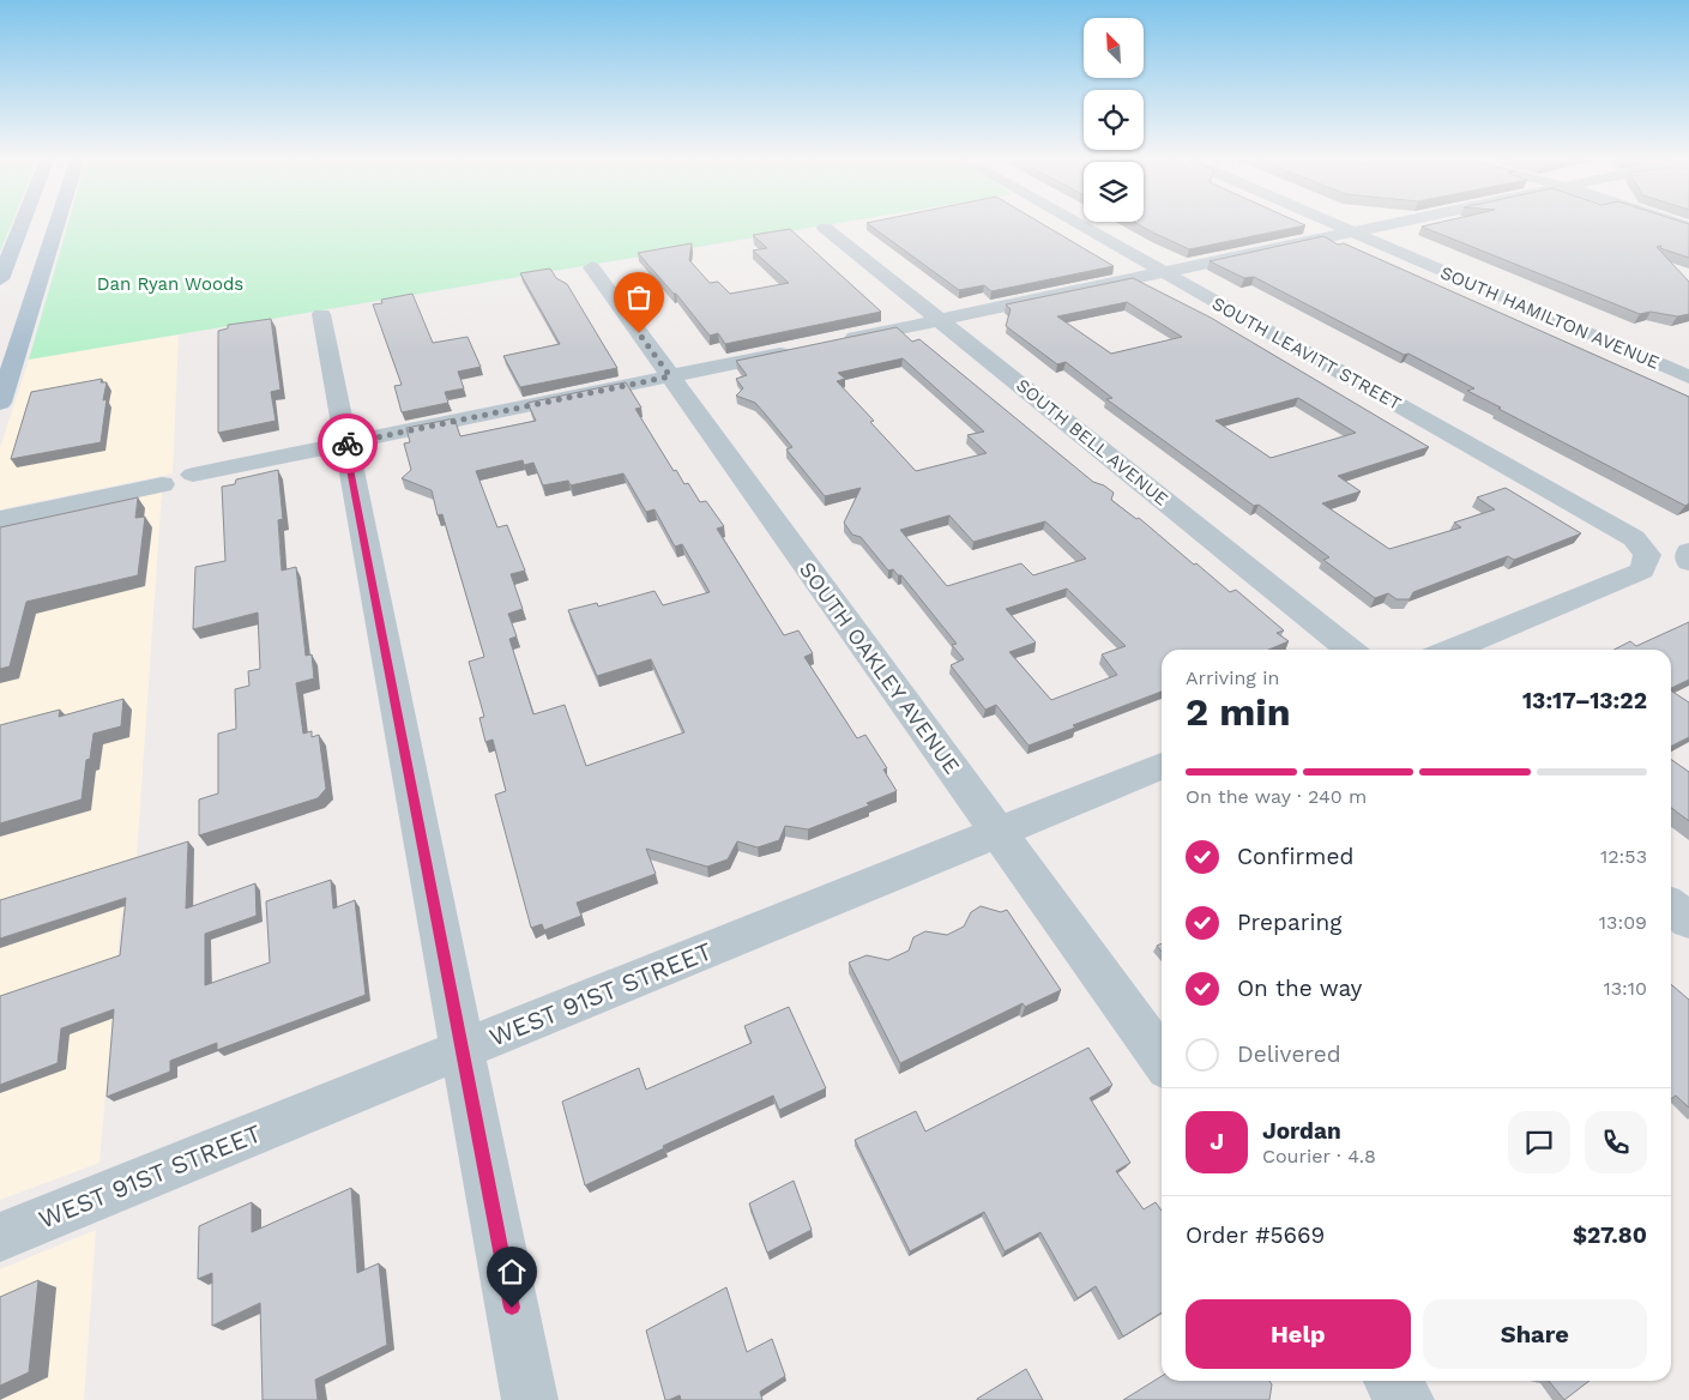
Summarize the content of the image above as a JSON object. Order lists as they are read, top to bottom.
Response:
{
  "streets": {
    "street": [
      "SOUTH HAMILTON AVENUE",
      "SOUTH LEAVITT STREET",
      "SOUTH BELL AVENUE",
      "SOUTH OAKLEY AVENUE",
      "WEST 91ST STREET"
    ]
  },
  "crossings": [
    ["SOUTH OAKLEY AVENUE", "WEST 91ST STREET"]
  ],
  "parks": ["Dan Ryan Woods"],
  "north": "top left",
  "page": {
    "heading": ["2 min", "Arriving in", "13:17–13:22"],
    "panel": [
      "Jordan",
      "Courier · 4.8",
      "Order #5669",
      "$27.80"
    ],
    "bar": "On the way · 240 m",
    "list": [
      ["Confirmed", "12:53"],
      ["Preparing", "13:09"],
      ["On the way", "13:10"],
      "Delivered"
    ],
    "round": "J",
    "buttons": ["Help", "Share"]
  }
}
